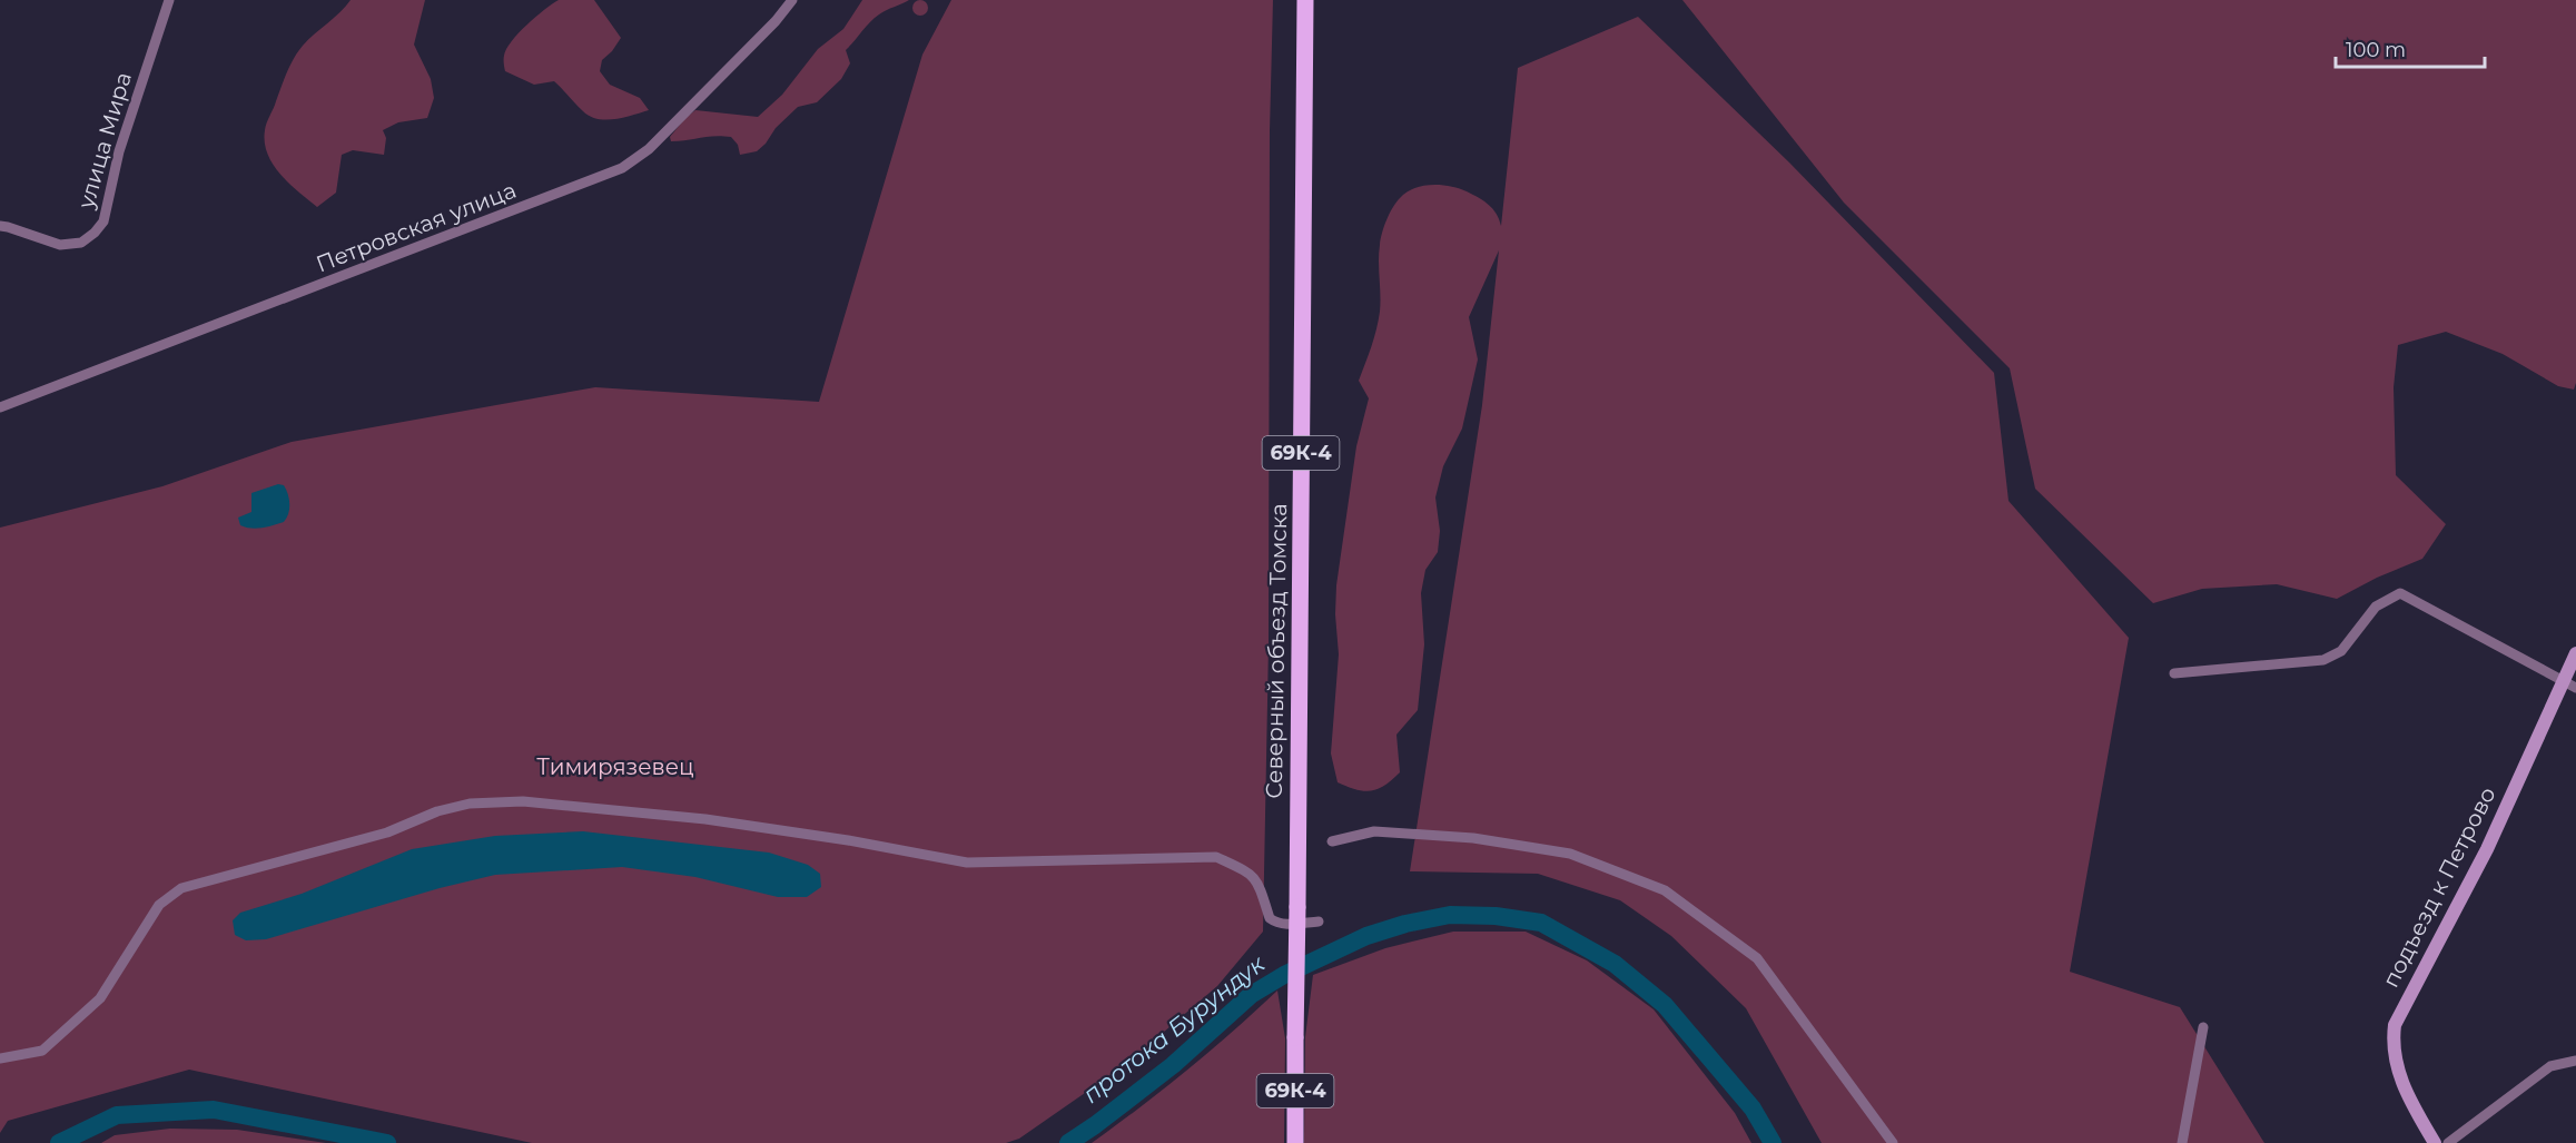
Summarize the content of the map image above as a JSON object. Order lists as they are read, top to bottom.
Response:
{
  "streets": {
    "main road": ["69К-4", "Северный объезд Томска"],
    "street": ["улица Мира", "Петровская улица", "подъезд к Петрово"]
  },
  "water": ["протока Бурундук"],
  "parks": ["Тимирязевец"],
  "scale_bar": "100 m"
}
